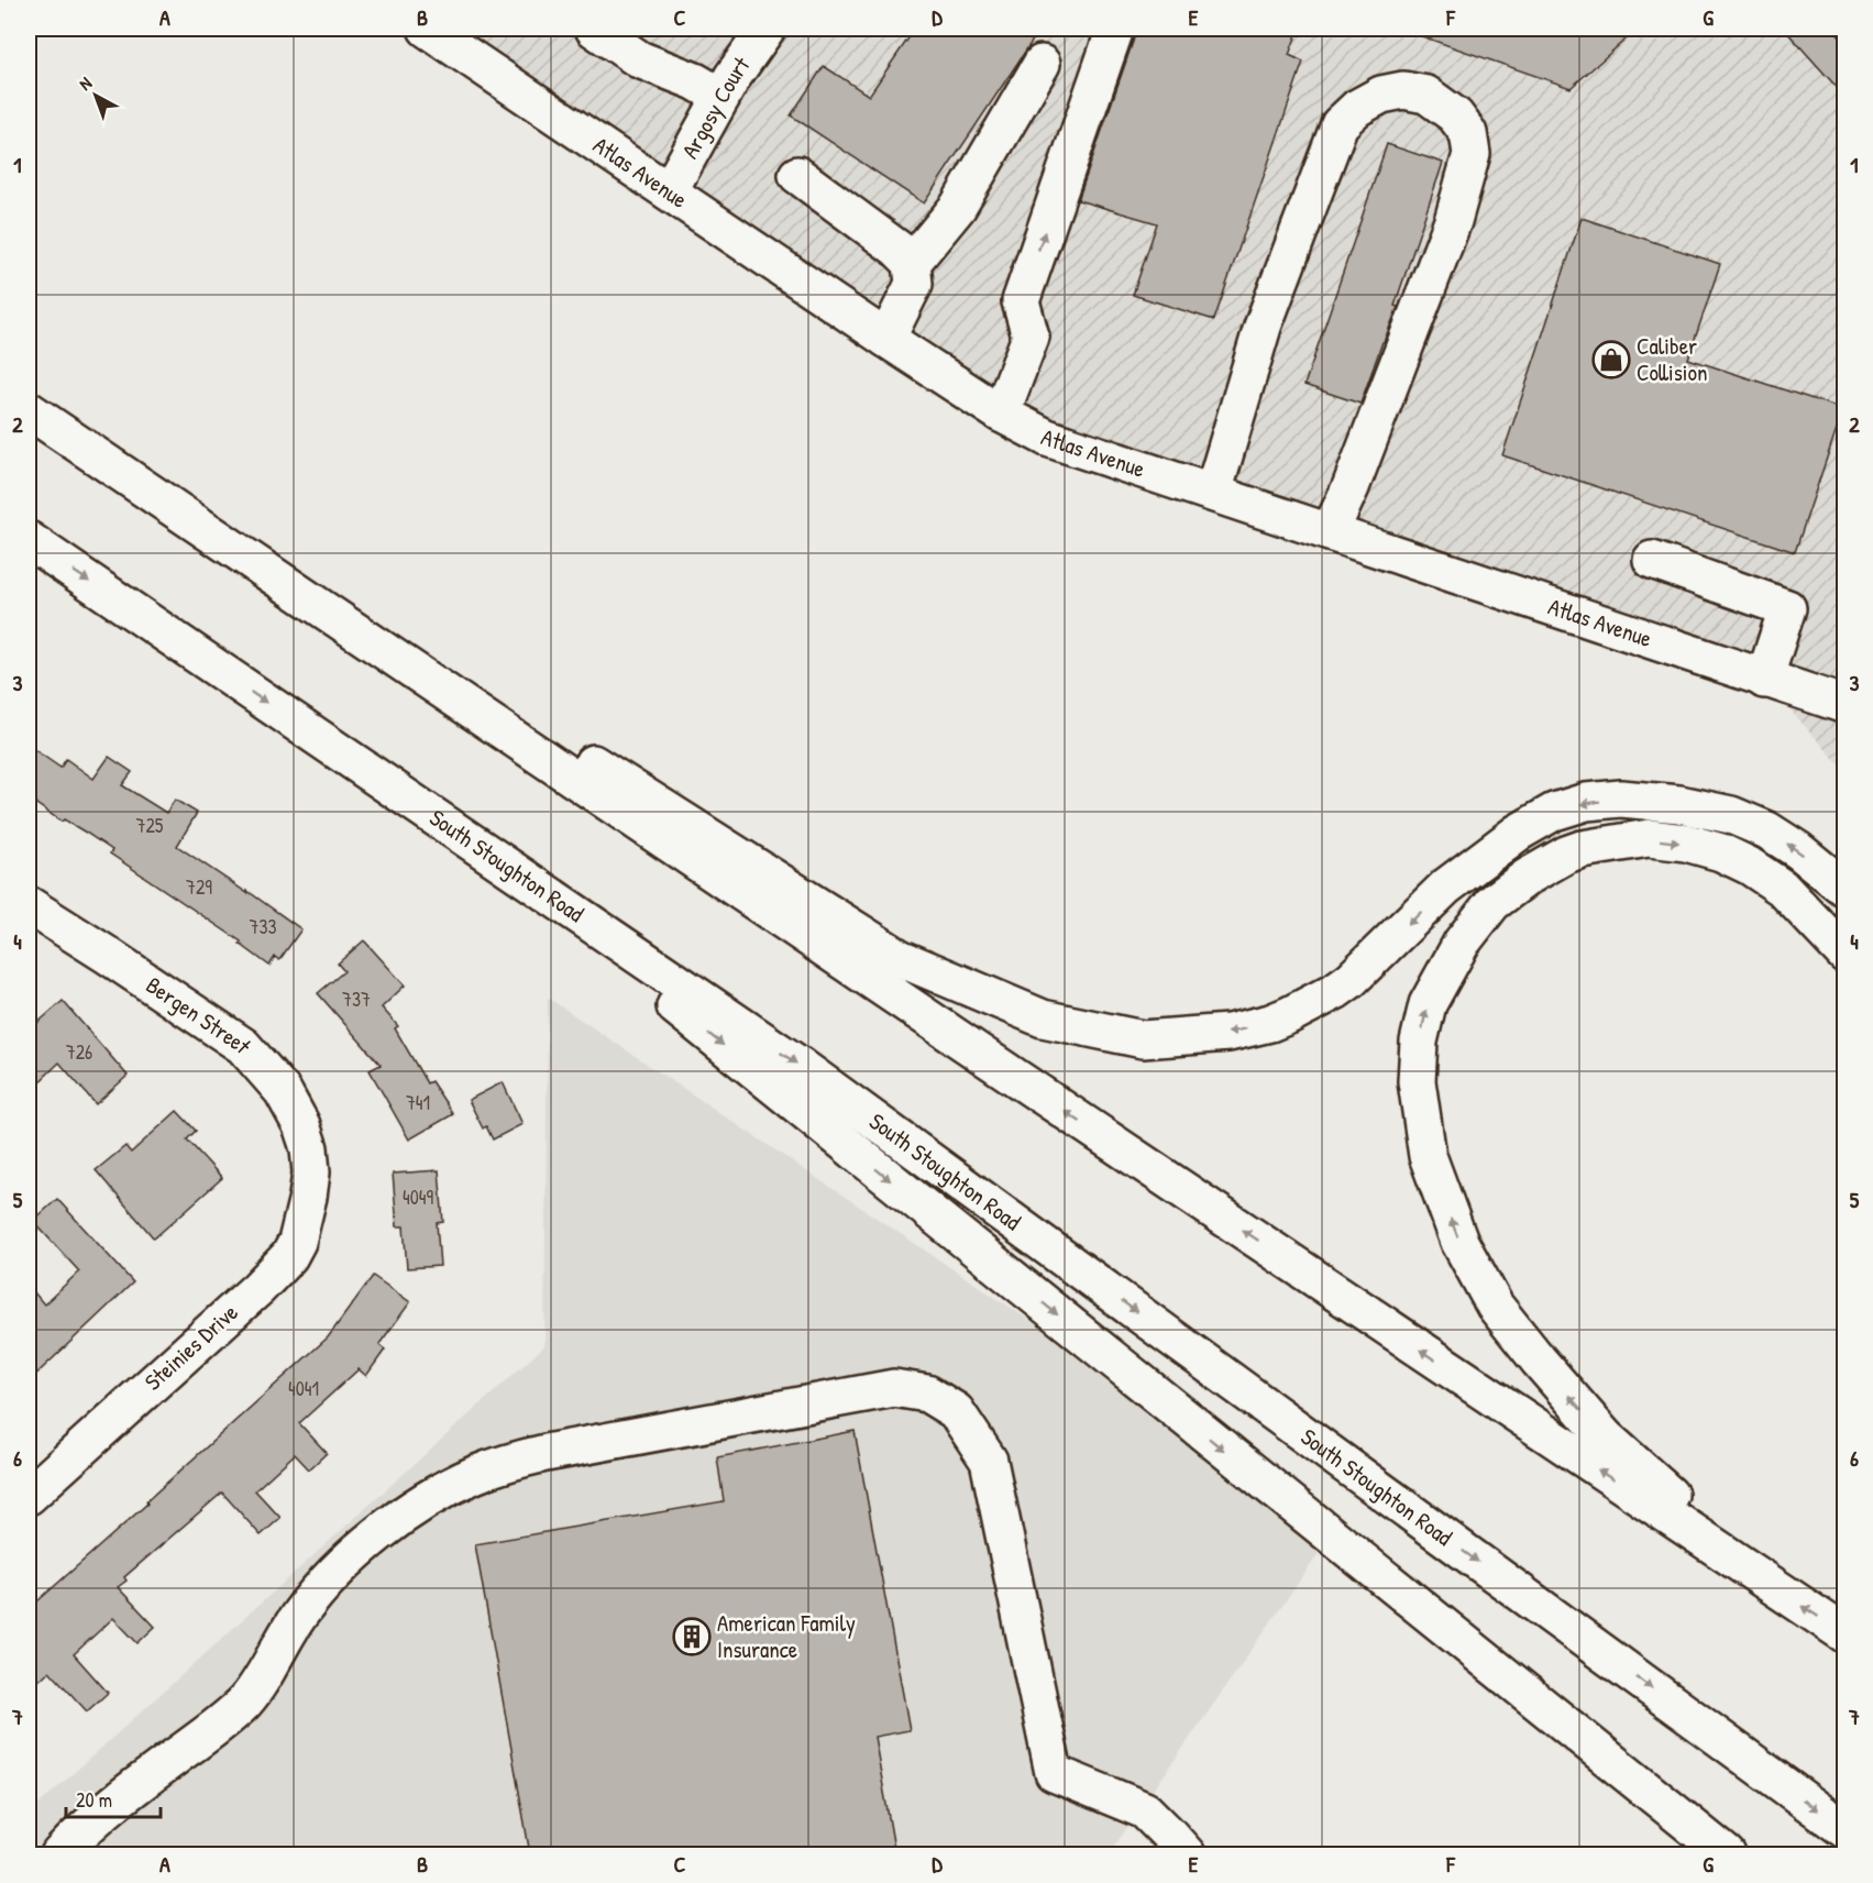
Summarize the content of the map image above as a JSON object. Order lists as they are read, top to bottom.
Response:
{
  "streets": {
    "main road": [
      "Argosy Court",
      "Atlas Avenue",
      "South Stoughton Road",
      "Bergen Street",
      "Steinies Drive"
    ]
  },
  "crossings": [
    ["Argosy Court", "Atlas Avenue"],
    ["Bergen Street", "Steinies Drive"]
  ],
  "places": {
    "shop": ["Caliber Collision"],
    "building": ["American Family Insurance"]
  },
  "house_numbers": [
    "725",
    "729",
    "733",
    "737",
    "726",
    "741",
    "4049",
    "4041"
  ],
  "scale_bar": "20 m",
  "north": "top left",
  "grid": {
    "columns": [
      "A",
      "B",
      "C",
      "D",
      "E",
      "F",
      "G"
    ],
    "rows": [
      "1",
      "2",
      "3",
      "4",
      "5",
      "6",
      "7"
    ]
  }
}
